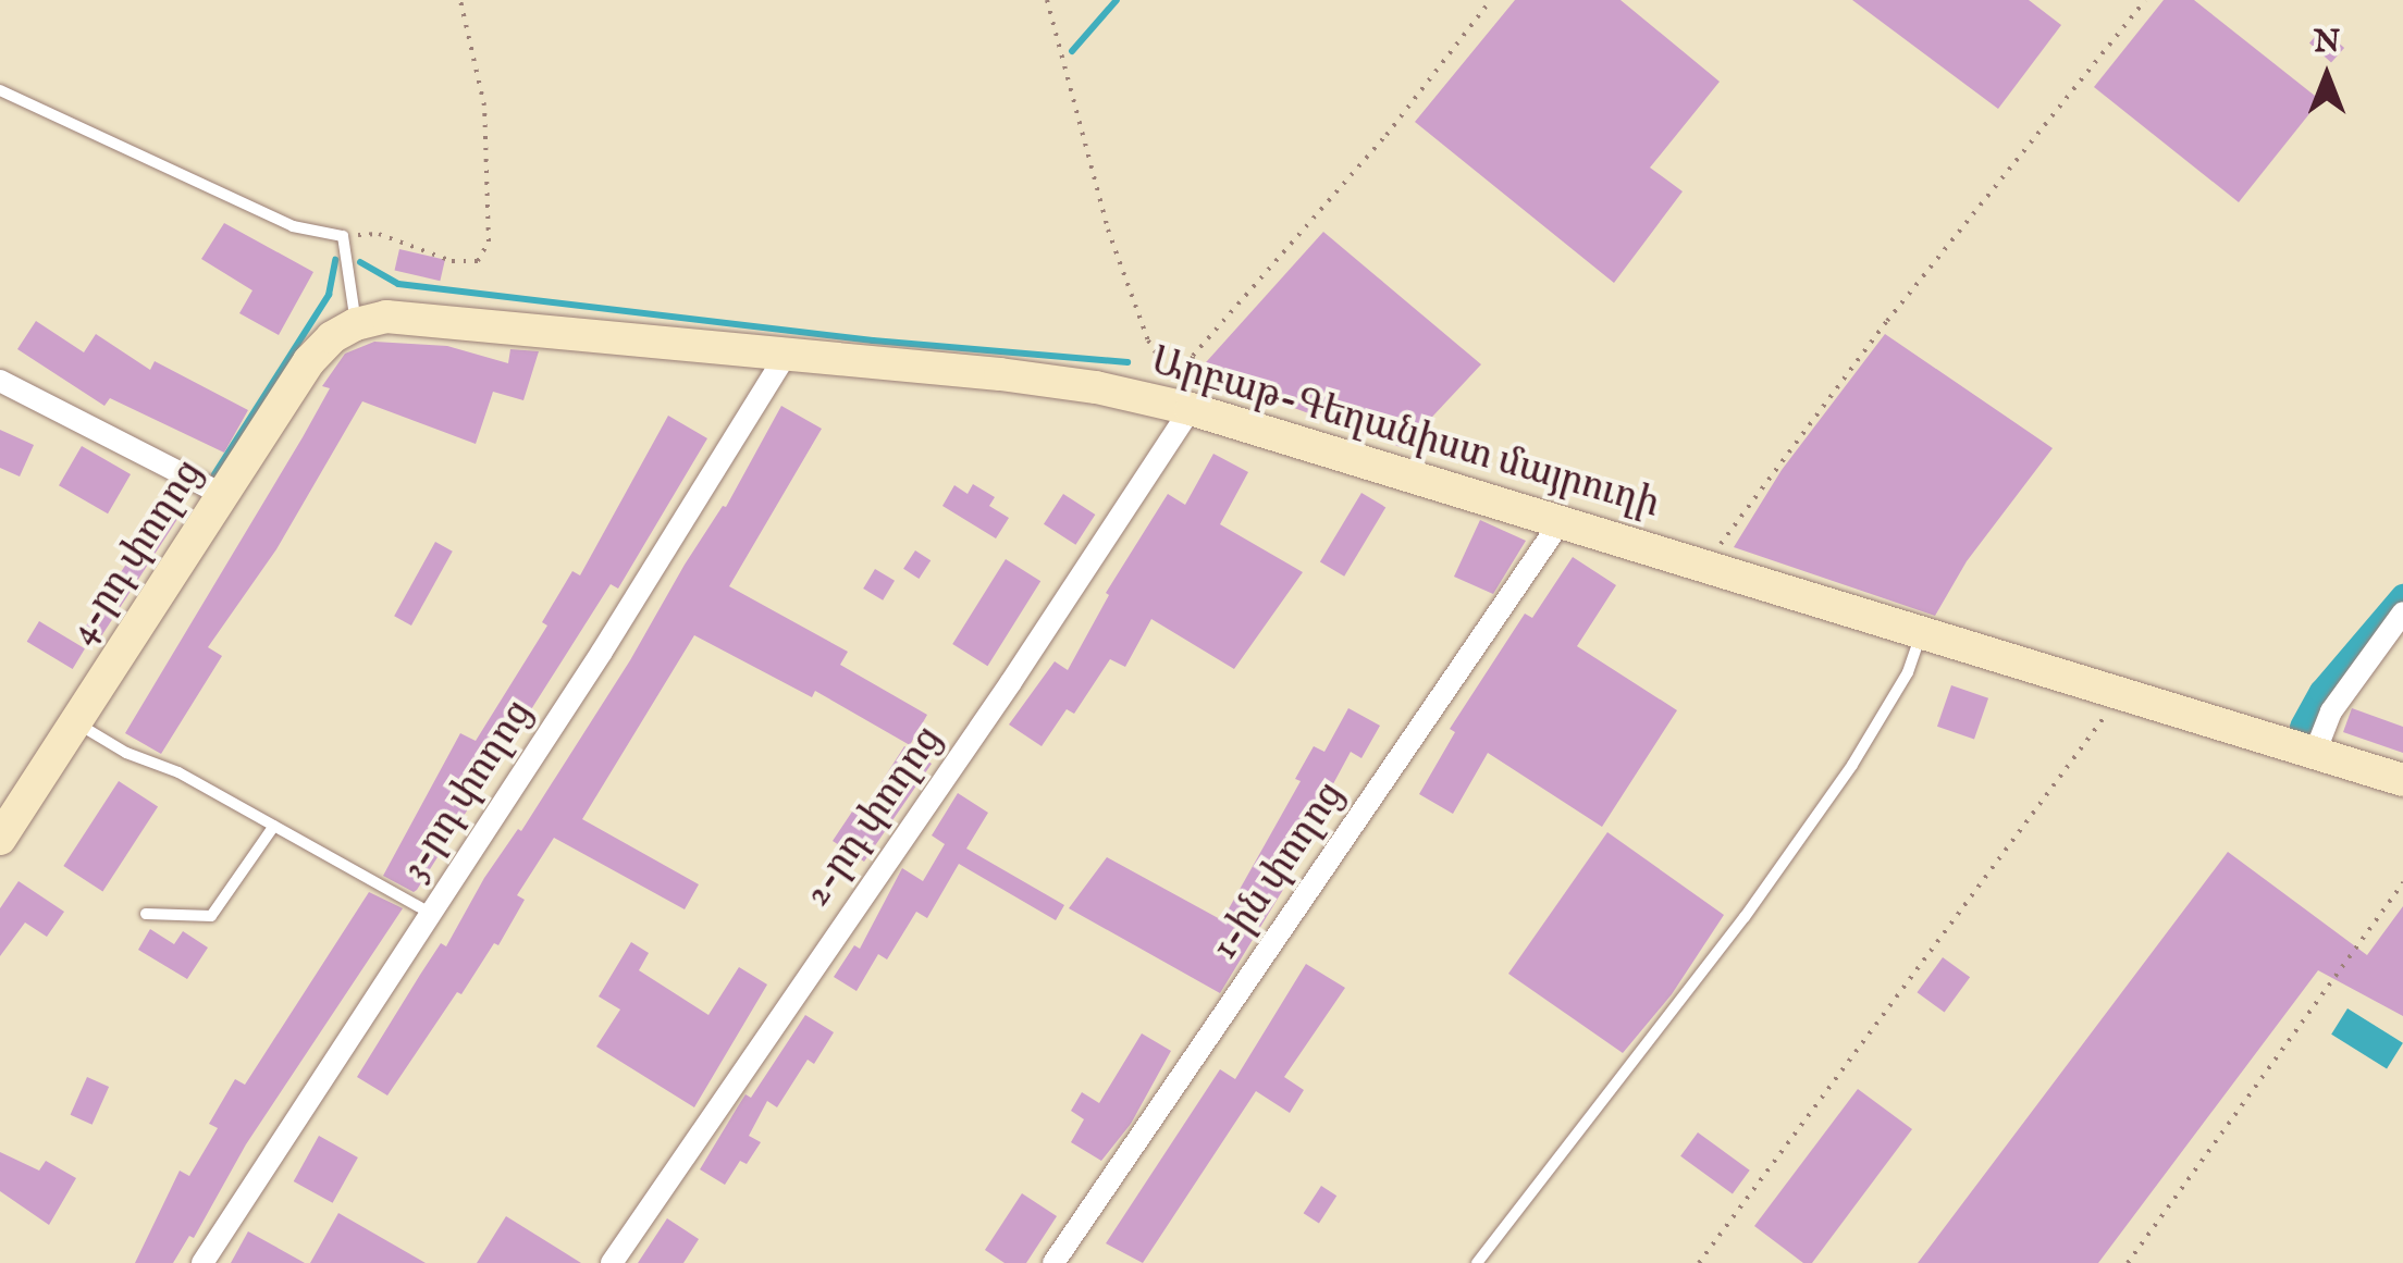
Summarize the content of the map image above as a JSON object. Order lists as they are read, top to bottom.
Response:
{
  "streets": {
    "main road": ["Արբաթ-Գեղանիստ մայրուղի", "4-րդ փողոց"],
    "street": ["3-րդ փողոց", "2-րդ փողոց", "1-ին փողոց"]
  },
  "crossings": [
    ["Արբաթ-Գեղանիստ մայրուղի", "4-րդ փողոց"],
    ["Արբաթ-Գեղանիստ մայրուղի", "3-րդ փողոց"],
    ["Արբաթ-Գեղանիստ մայրուղի", "2-րդ փողոց"],
    ["Արբաթ-Գեղանիստ մայրուղի", "1-ին փողոց"]
  ],
  "north": "top"
}
